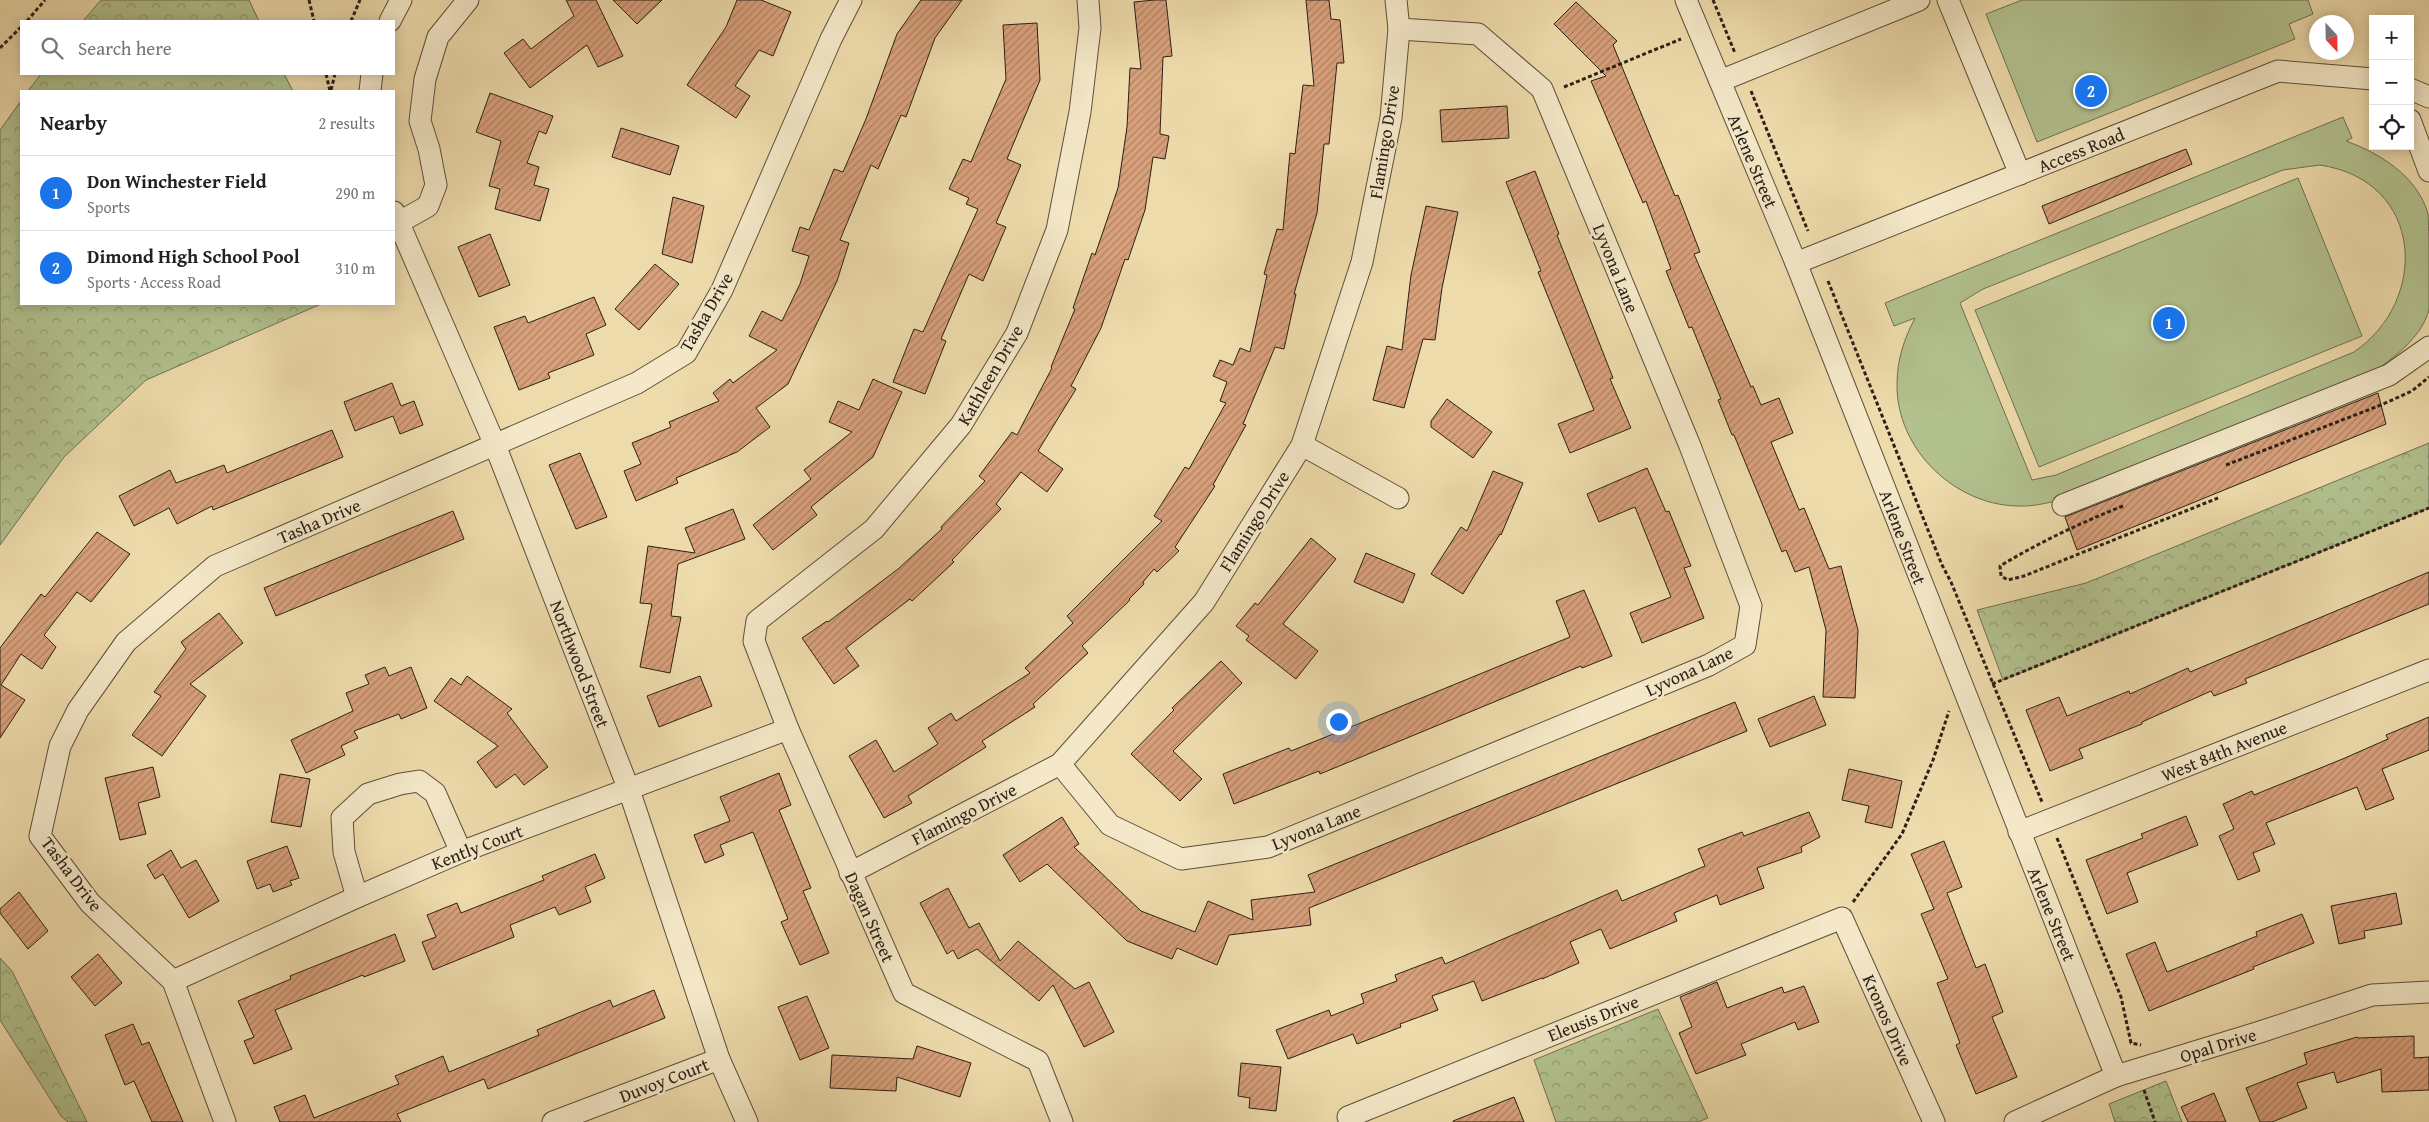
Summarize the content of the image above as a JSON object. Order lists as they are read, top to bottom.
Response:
{
  "streets": {
    "street": [
      "Flamingo Drive",
      "Access Road",
      "Arlene Street",
      "Lyvona Lane",
      "Tasha Drive",
      "Kathleen Drive",
      "Northwood Street",
      "West 84th Avenue",
      "Kently Court",
      "Dagan Street",
      "Eleusis Drive",
      "Kronos Drive",
      "Opal Drive",
      "Duvoy Court"
    ]
  },
  "crossings": [
    ["Flamingo Drive", "Lyvona Lane"],
    ["Flamingo Drive", "Dagan Street"],
    ["Access Road", "Arlene Street"],
    ["Arlene Street", "West 84th Avenue"],
    ["Arlene Street", "Opal Drive"],
    ["Tasha Drive", "Northwood Street"],
    ["Tasha Drive", "Kently Court"],
    ["Kathleen Drive", "Dagan Street"],
    ["Northwood Street", "Kently Court"],
    ["Northwood Street", "Duvoy Court"],
    ["Kently Court", "Dagan Street"],
    ["Eleusis Drive", "Kronos Drive"]
  ],
  "north": "bottom",
  "page": {
    "map_buttons": ["+", "−"],
    "search": "Search here",
    "pins": ["2", "1"],
    "heading": ["Nearby", "2 results"],
    "list": [
      {
        "mark": "1",
        "name": "Don Winchester Field",
        "note": "Sports",
        "value": "290 m"
      },
      {
        "mark": "2",
        "name": "Dimond High School Pool",
        "note": "Sports · Access Road",
        "value": "310 m"
      }
    ]
  }
}
